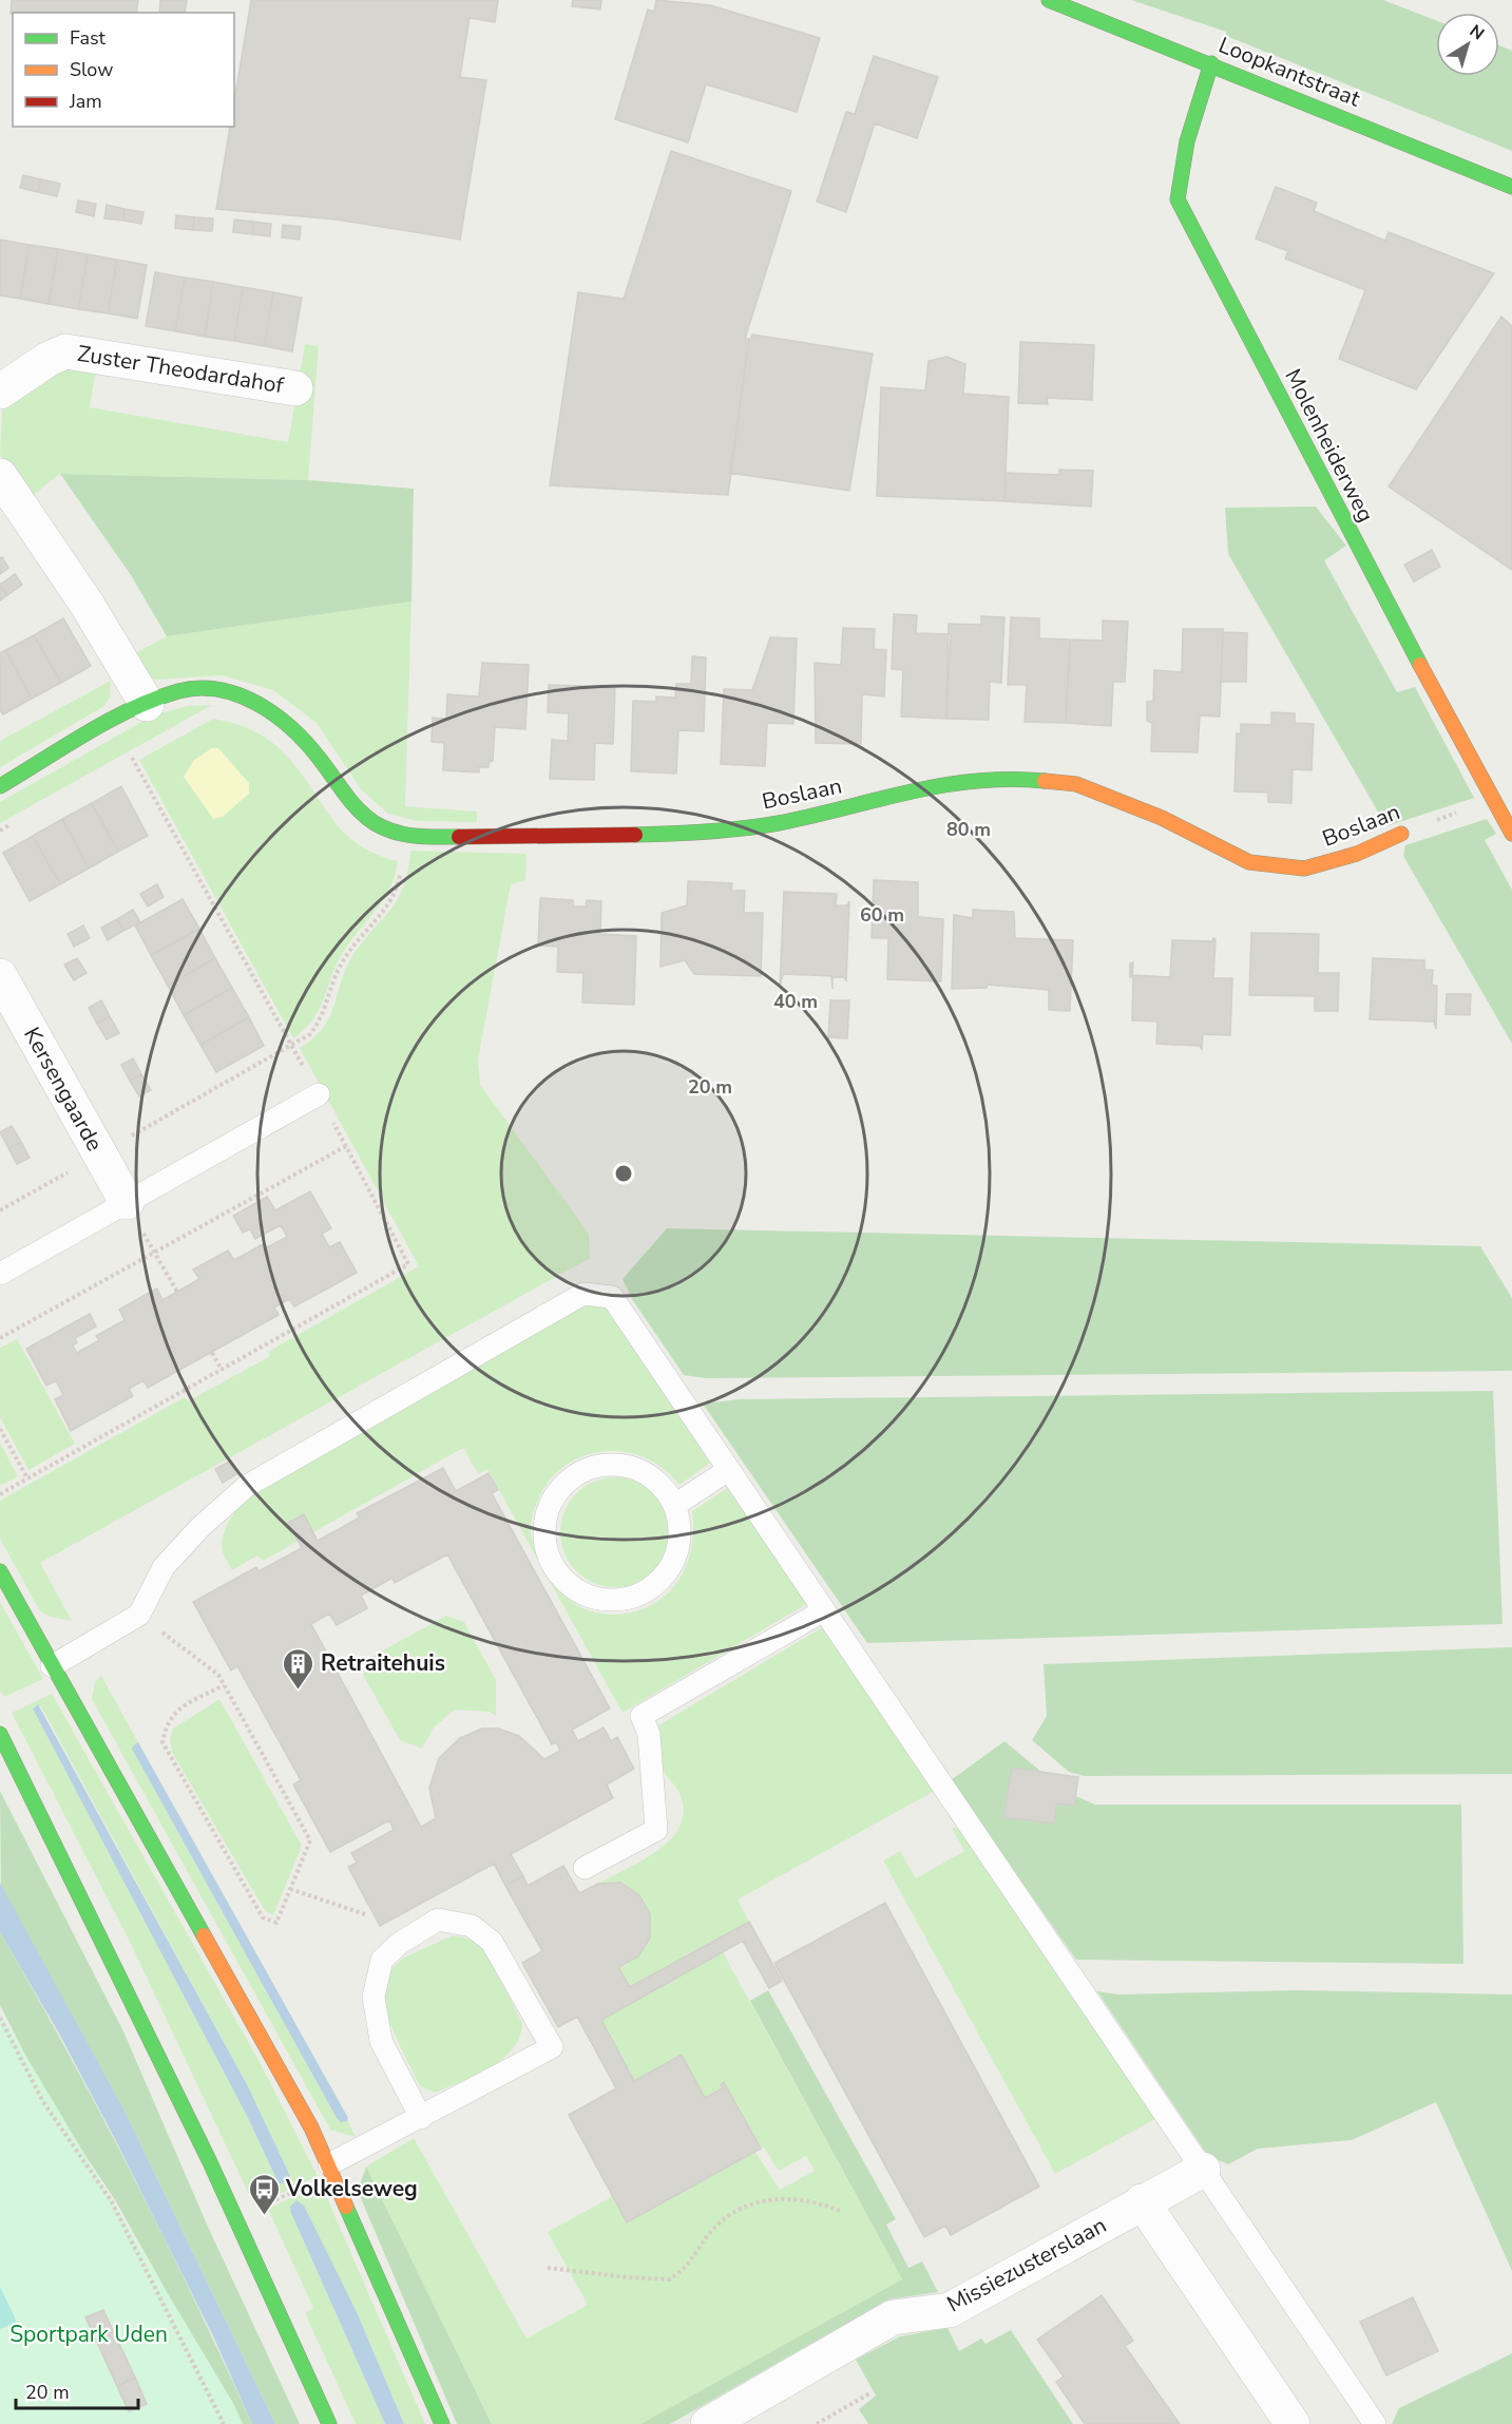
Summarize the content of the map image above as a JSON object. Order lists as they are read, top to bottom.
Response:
{
  "streets": {
    "street": [
      "Loopkantstraat",
      "Zuster Theodardahof",
      "Molenheiderweg",
      "Boslaan",
      "Kersengaarde",
      "Missiezusterslaan"
    ]
  },
  "crossings": [
    ["Loopkantstraat", "Molenheiderweg"],
    ["Molenheiderweg", "Boslaan"]
  ],
  "parks": ["Sportpark Uden"],
  "places": {
    "building": ["Retraitehuis"],
    "bus stop": ["Volkelseweg"]
  },
  "legend": ["Fast", "Slow", "Jam"],
  "scale_bar": "20 m",
  "north": "top right",
  "rings": [
    "80 m",
    "60 m",
    "40 m",
    "20 m"
  ]
}
